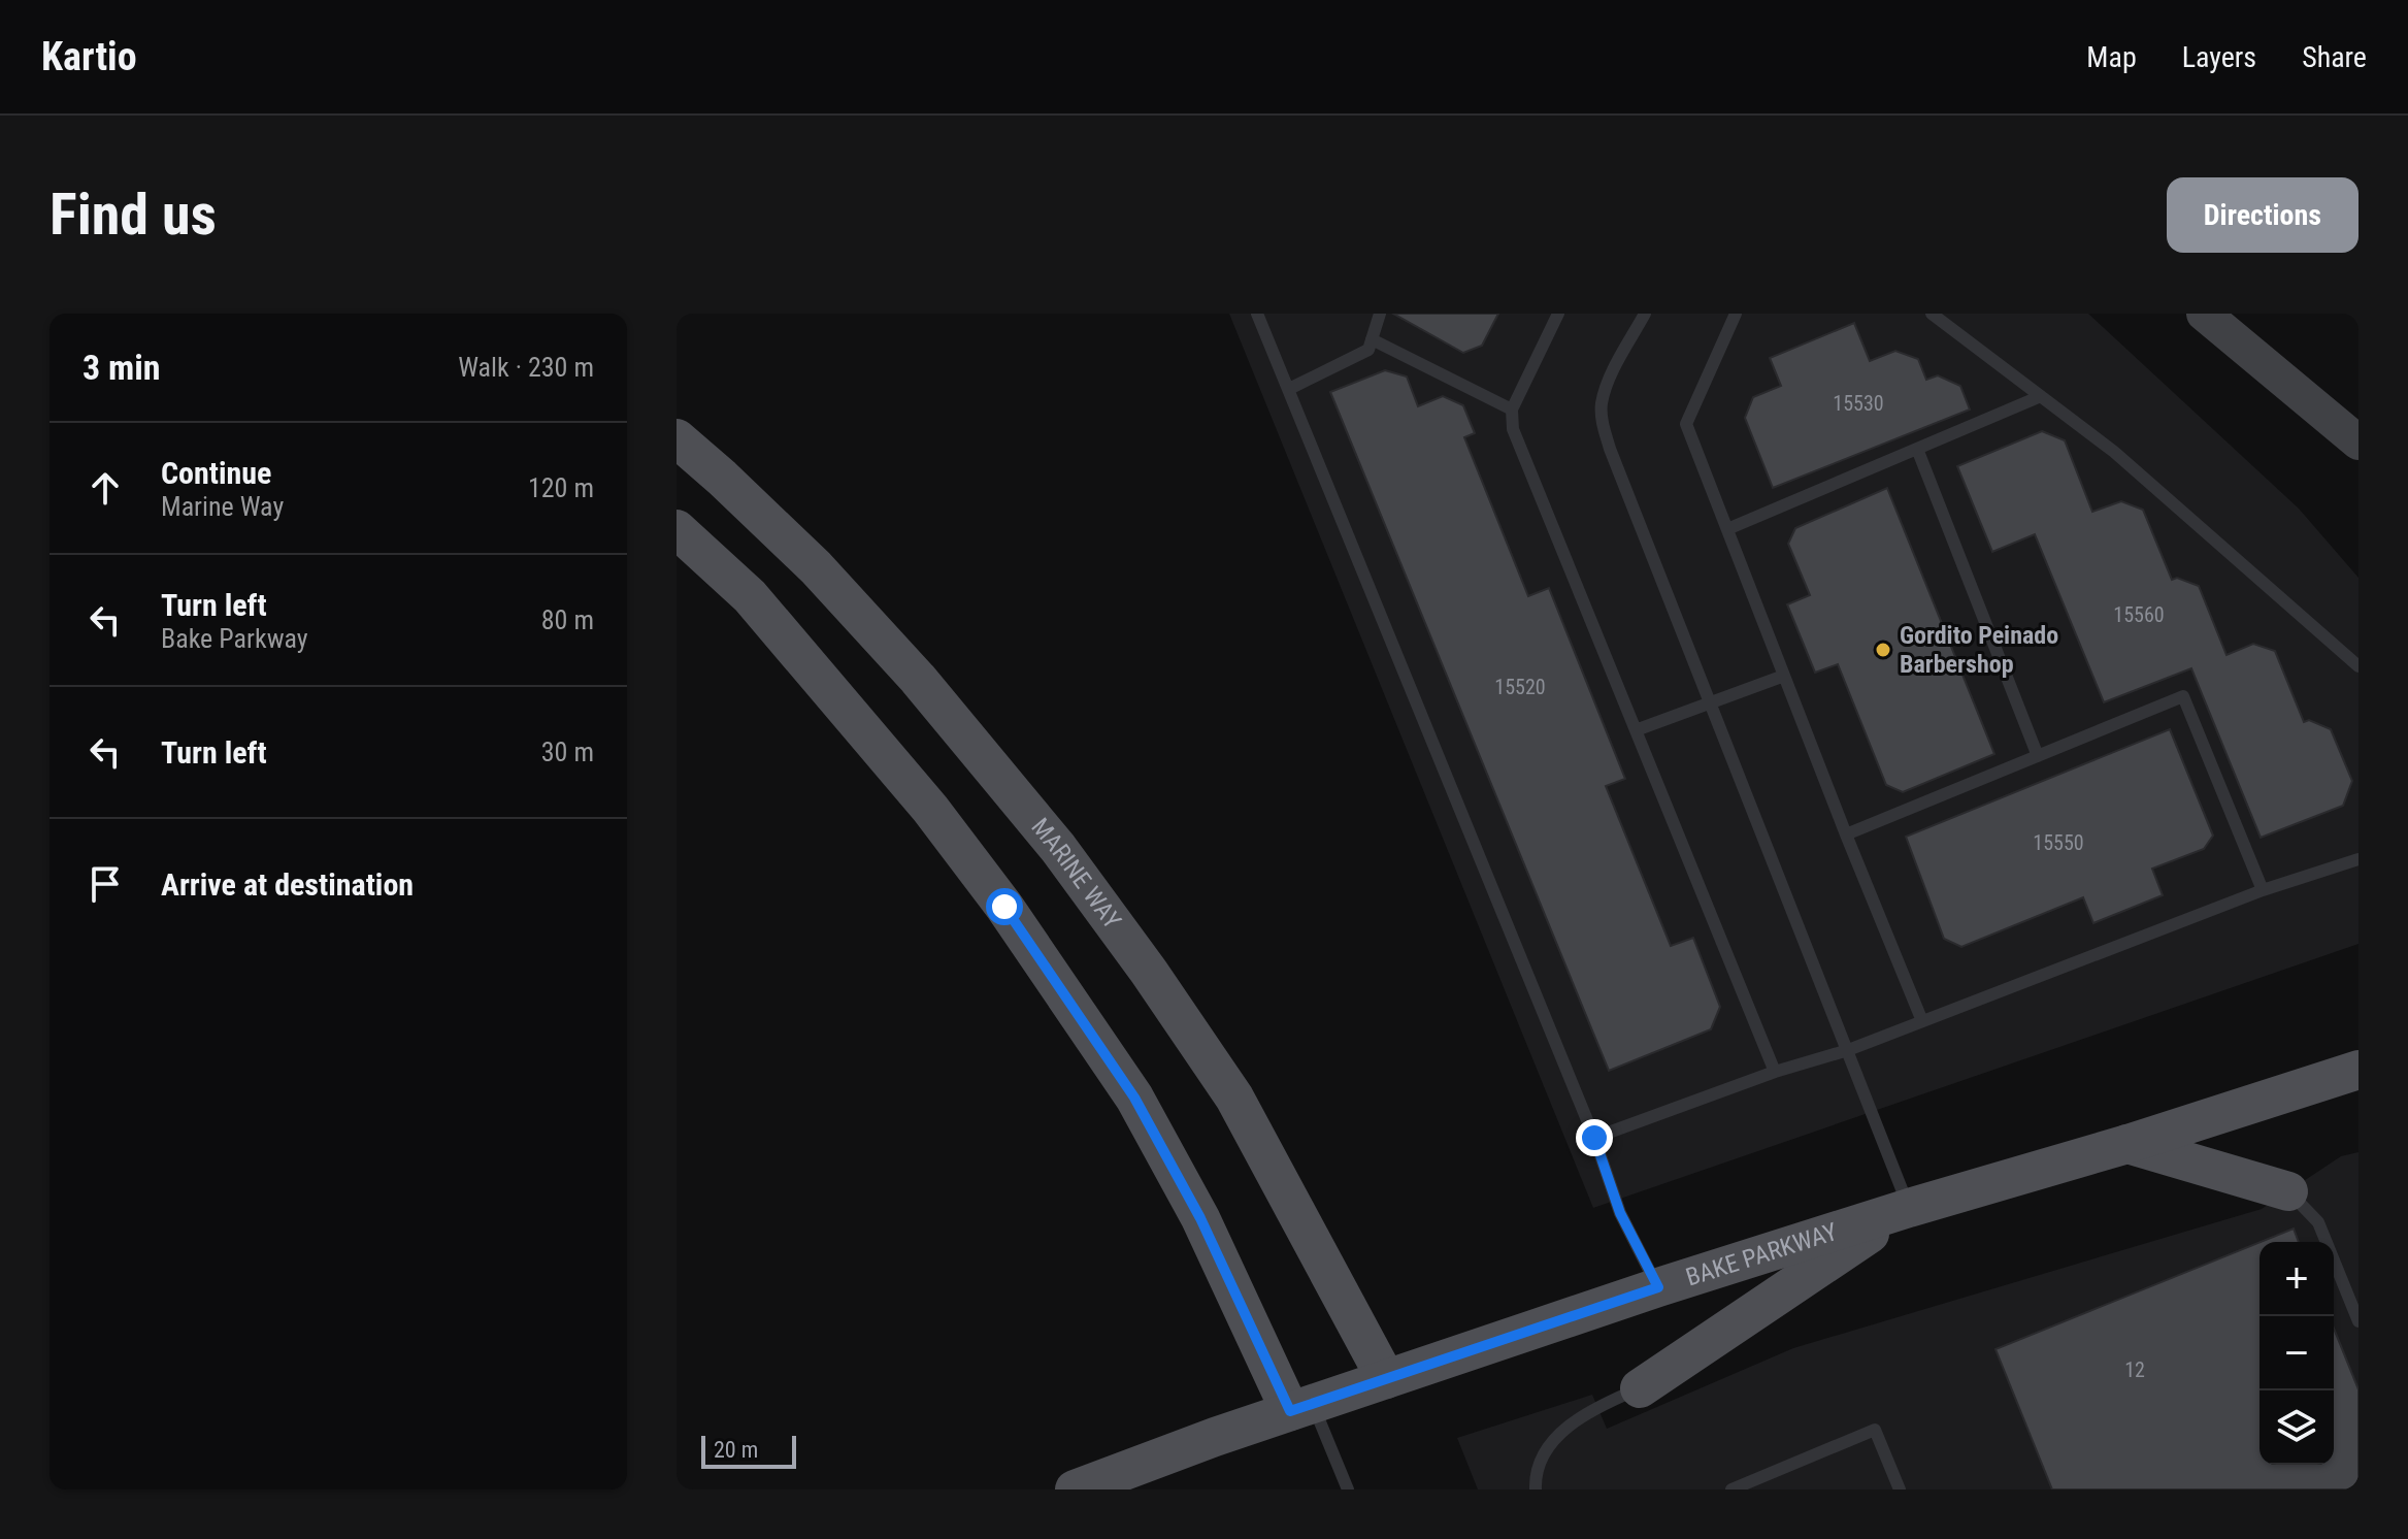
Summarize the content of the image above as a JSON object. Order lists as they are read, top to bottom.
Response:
{
  "streets": {
    "main road": ["MARINE WAY", "BAKE PARKWAY"]
  },
  "crossings": [
    ["MARINE WAY", "BAKE PARKWAY"]
  ],
  "places": ["Gordito Peinado Barbershop"],
  "house_numbers": [
    "15530",
    "15560",
    "15520",
    "15550",
    "12"
  ],
  "scale_bar": "20 m",
  "page": {
    "header": "Kartio",
    "nav": ["Map", "Layers", "Share"],
    "buttons": "Directions",
    "title": "Find us",
    "heading": ["3 min", "Walk · 230 m"],
    "list": [
      ["Continue", "Marine Way", "120 m"],
      ["Turn left", "Bake Parkway", "80 m"],
      ["Turn left", "30 m"],
      "Arrive at destination"
    ],
    "map_buttons": ["+", "−"],
    "scale": "20 m"
  }
}
